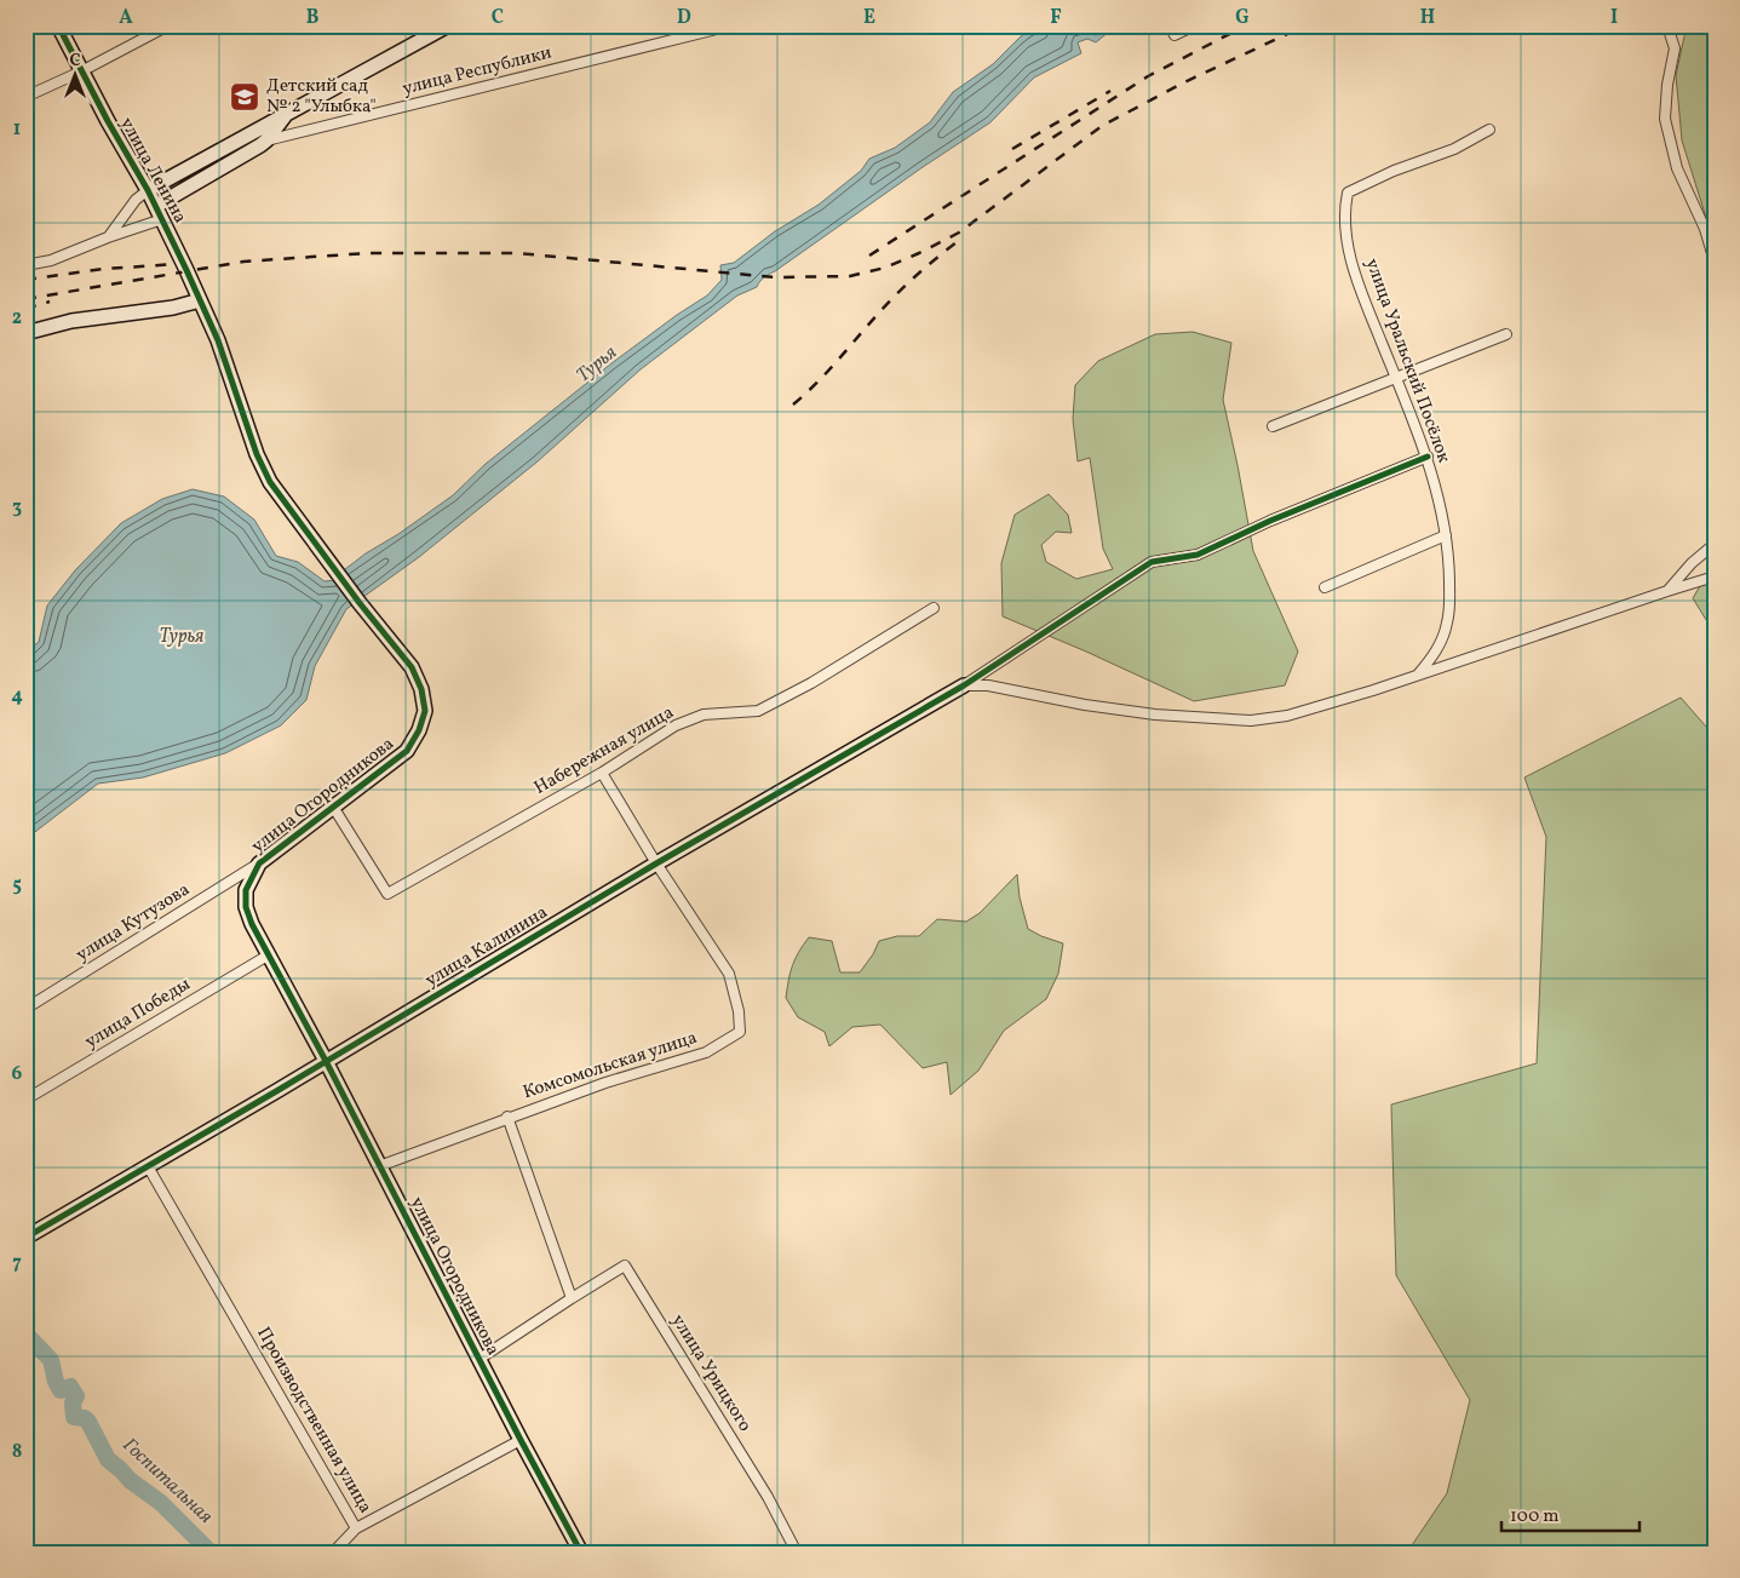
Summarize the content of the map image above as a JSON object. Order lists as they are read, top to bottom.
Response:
{
  "streets": {
    "street": [
      "улица Республики",
      "улица Ленина",
      "улица Уральский Посёлок",
      "Набережная улица",
      "улица Огородникова",
      "улица Кутузова",
      "улица Калинина",
      "улица Победы",
      "Комсомольская улица",
      "улица Урицкого",
      "Производственная улица"
    ]
  },
  "crossings": [
    ["улица Ленина", "улица Огородникова"],
    ["Набережная улица", "улица Огородникова"],
    ["Набережная улица", "Комсомольская улица"],
    ["улица Огородникова", "улица Кутузова"],
    ["улица Огородникова", "улица Калинина"],
    ["улица Огородникова", "улица Победы"],
    ["улица Огородникова", "Комсомольская улица"],
    ["улица Огородникова", "улица Урицкого"],
    ["улица Огородникова", "Производственная улица"],
    ["улица Калинина", "Комсомольская улица"],
    ["улица Калинина", "Производственная улица"]
  ],
  "water": ["Турья", "Госпитальная"],
  "places": {
    "school or university": ["Детский сад № 2 \"Улыбка\""]
  },
  "scale_bar": "100 m",
  "north": "top",
  "grid": {
    "columns": [
      "A",
      "B",
      "C",
      "D",
      "E",
      "F",
      "G",
      "H",
      "I"
    ],
    "rows": [
      "1",
      "2",
      "3",
      "4",
      "5",
      "6",
      "7",
      "8"
    ]
  }
}
